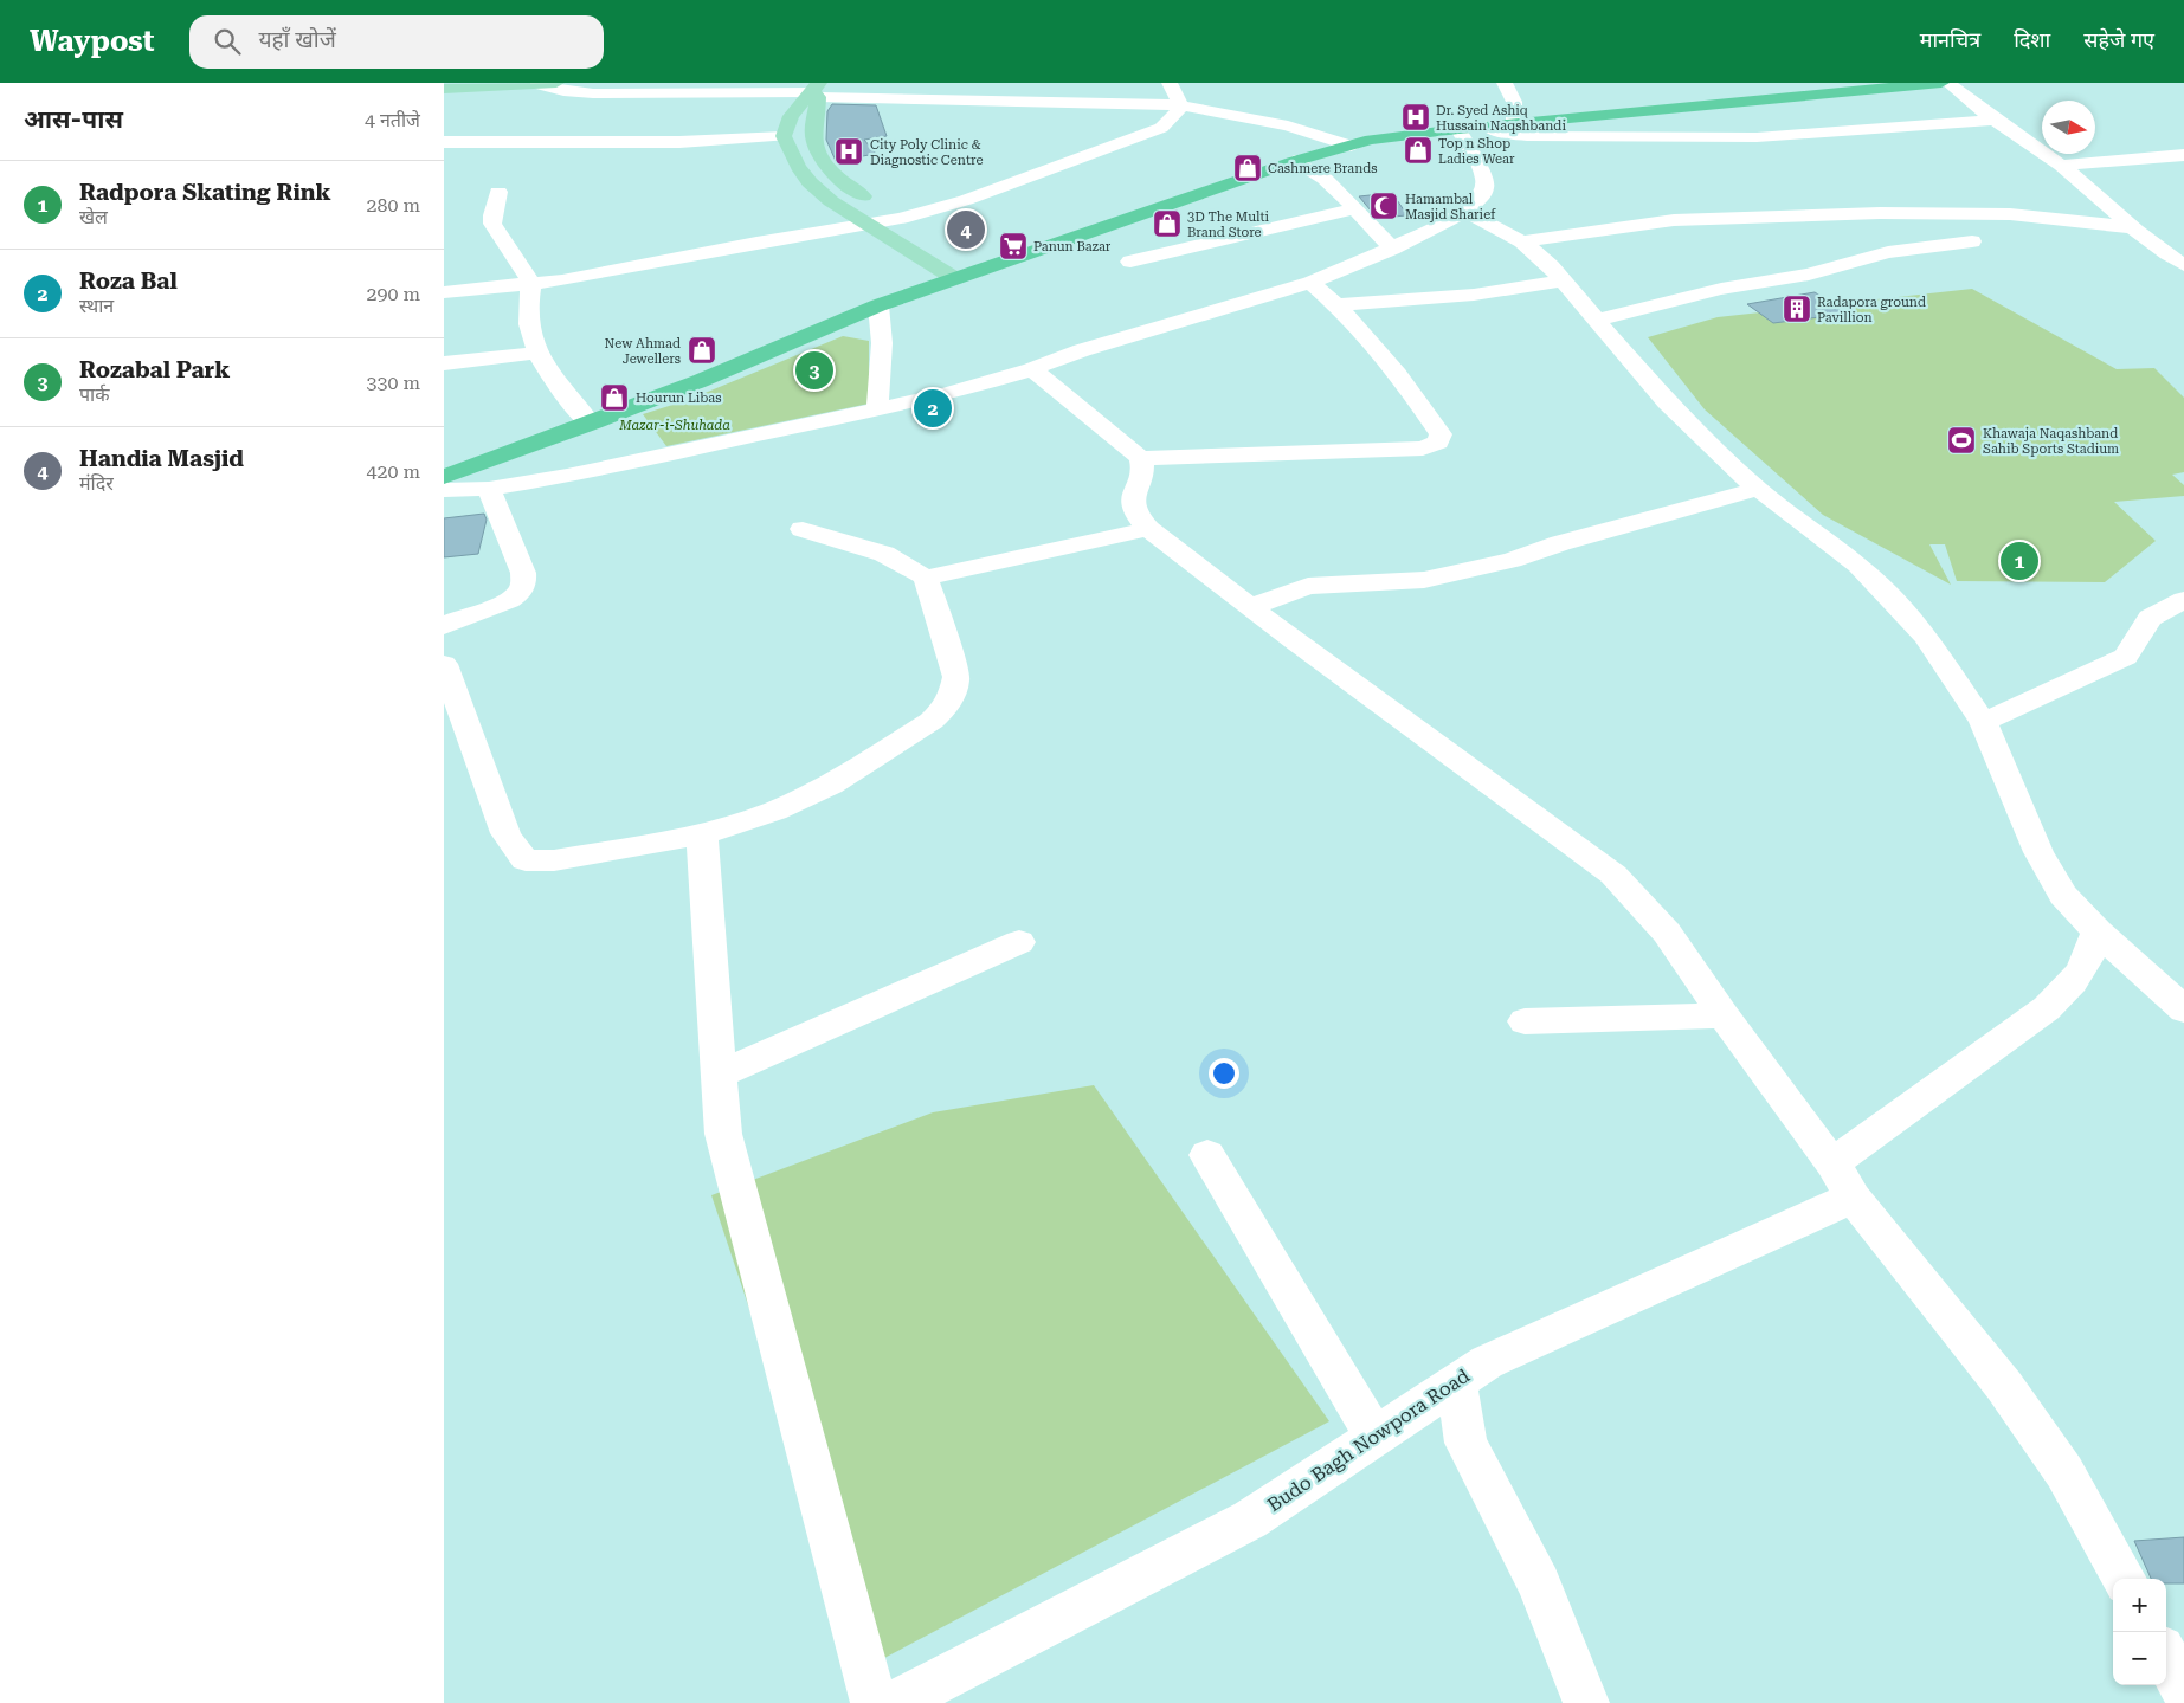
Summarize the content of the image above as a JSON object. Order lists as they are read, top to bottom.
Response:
{
  "streets": {
    "street": ["Budo Bagh Nowpora Road"]
  },
  "parks": ["Mazar-i-Shuhada"],
  "places": {
    "hospital": ["Dr. Syed Ashiq Hussain Naqshbandi", "City Poly Clinic & Diagnostic Centre"],
    "shop": [
      "Top n Shop Ladies Wear",
      "Cashmere Brands",
      "3D The Multi Brand Store",
      "New Ahmad Jewellers",
      "Hourun Libas"
    ],
    "mosque": ["Hamambal Masjid Sharief"],
    "supermarket": ["Panun Bazar"],
    "building": ["Radapora ground Pavillion"],
    "sports": ["Khawaja Naqashband Sahib Sports Stadium"]
  },
  "north": "right",
  "page": {
    "header": "Waypost",
    "search": "यहाँ खोजें",
    "nav": ["मानचित्र", "दिशा", "सहेजे गए"],
    "heading": ["आस-पास", "4 नतीजे"],
    "list": [
      {
        "mark": "1",
        "name": "Radpora Skating Rink",
        "note": "खेल",
        "value": "280 m"
      },
      {
        "mark": "2",
        "name": "Roza Bal",
        "note": "स्थान",
        "value": "290 m"
      },
      {
        "mark": "3",
        "name": "Rozabal Park",
        "note": "पार्क",
        "value": "330 m"
      },
      {
        "mark": "4",
        "name": "Handia Masjid",
        "note": "मंदिर",
        "value": "420 m"
      }
    ],
    "pins": [
      "4",
      "3",
      "2",
      "1"
    ],
    "map_buttons": ["+", "−"]
  }
}
